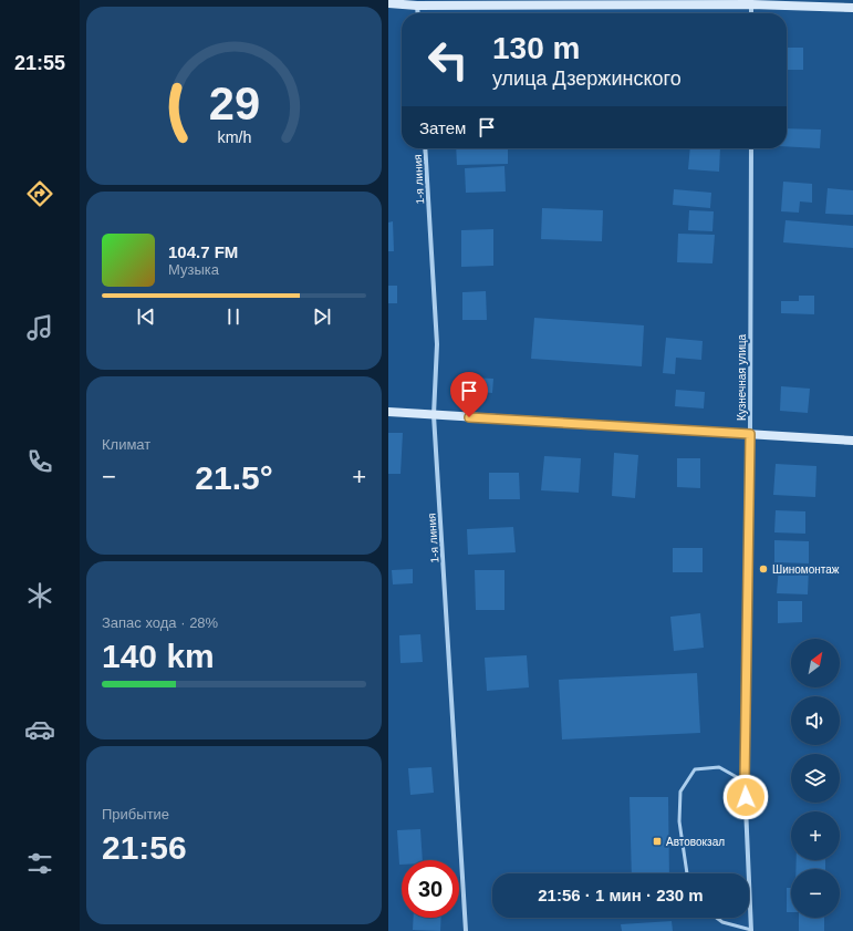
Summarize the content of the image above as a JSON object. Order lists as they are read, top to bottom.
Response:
{
  "streets": {
    "street": ["1-я линия", "Кузнечная улица"]
  },
  "places": {
    "other": ["Шиномонтаж"],
    "transit": ["Автовокзал"]
  },
  "north": "top right",
  "page": {
    "tabs": "21:55",
    "turn": ["130 m", "улица Дзержинского"],
    "then": "Затем",
    "song": ["104.7 FM", "Музыка"],
    "tile": [
      "Климат",
      ["Запас хода · 28%", "140 km"],
      ["Прибытие", "21:56"]
    ],
    "heat": ["−", "21.5°", "+"],
    "map_buttons": ["+", "−"],
    "limit": "30",
    "trip": "21:56 · 1 мин · 230 m",
    "gauge": ["29", "km/h"]
  }
}
